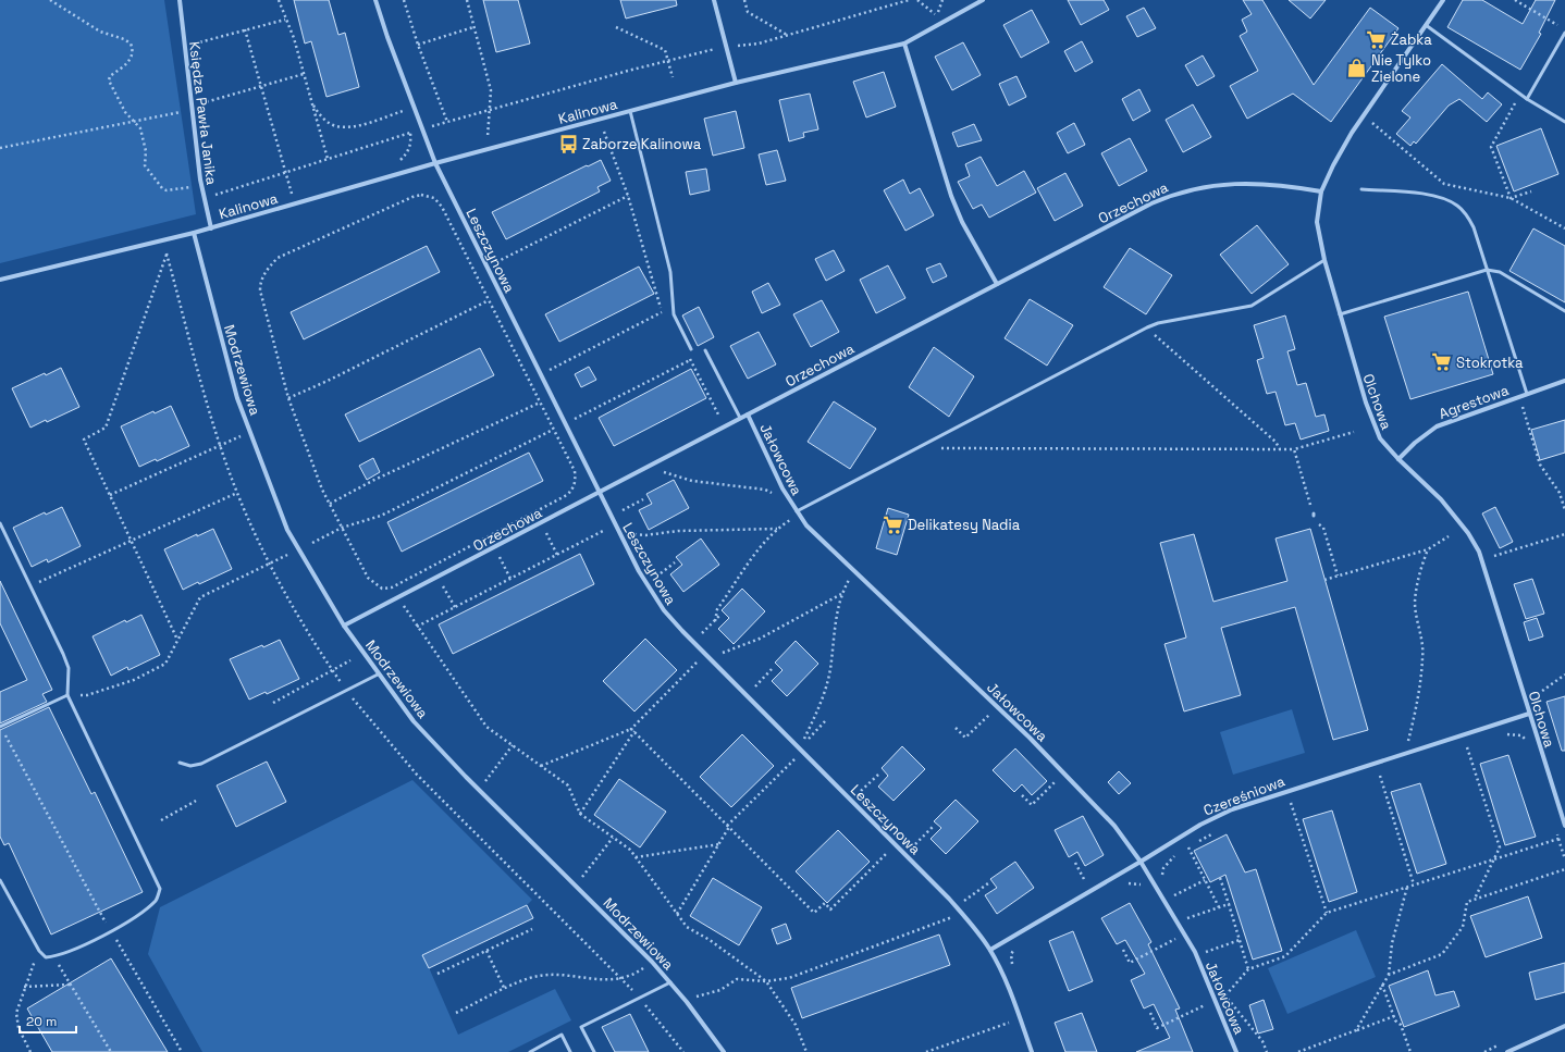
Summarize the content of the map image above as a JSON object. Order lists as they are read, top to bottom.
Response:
{
  "streets": {
    "street": [
      "Kalinowa",
      "Księdza Pawła Janika",
      "Orzechowa",
      "Leszczynowa",
      "Modrzewiowa",
      "Olchowa",
      "Agrestowa",
      "Jałowcowa",
      "Czereśniowa"
    ]
  },
  "crossings": [
    ["Kalinowa", "Księdza Pawła Janika"],
    ["Kalinowa", "Leszczynowa"],
    ["Kalinowa", "Modrzewiowa"],
    ["Orzechowa", "Leszczynowa"],
    ["Orzechowa", "Modrzewiowa"],
    ["Orzechowa", "Olchowa"],
    ["Orzechowa", "Jałowcowa"],
    ["Leszczynowa", "Czereśniowa"],
    ["Olchowa", "Agrestowa"],
    ["Olchowa", "Czereśniowa"],
    ["Jałowcowa", "Czereśniowa"]
  ],
  "places": {
    "supermarket": ["Żabka", "Stokrotka", "Delikatesy Nadia"],
    "shop": ["Nie Tylko Zielone"],
    "bus stop": ["Zaborze Kalinowa"]
  },
  "scale_bar": "20 m"
}
